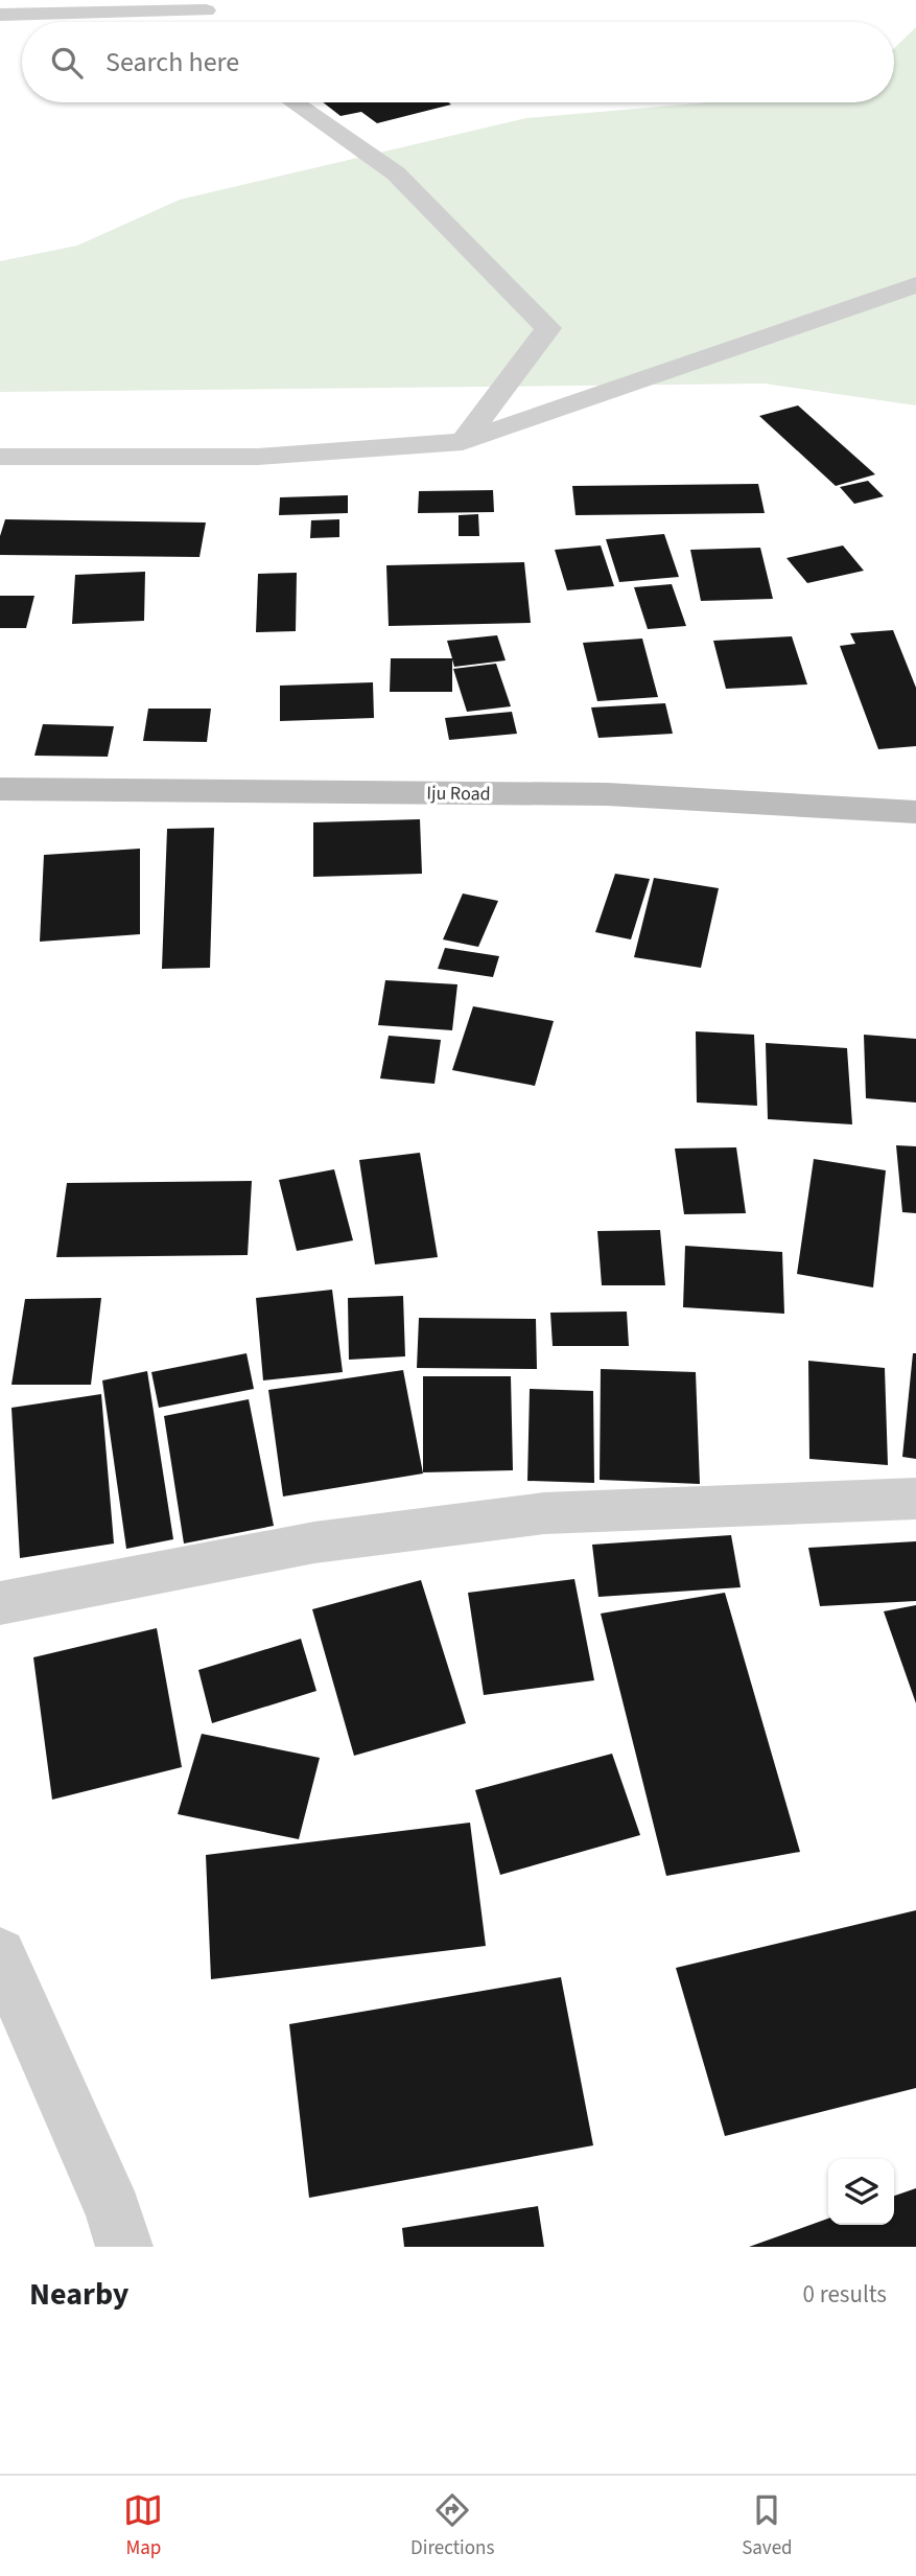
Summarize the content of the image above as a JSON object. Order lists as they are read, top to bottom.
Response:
{
  "streets": {
    "main road": ["Iju Road"]
  },
  "page": {
    "search": "Search here",
    "heading": ["Nearby", "0 results"],
    "nav": ["Map", "Directions", "Saved"]
  }
}
